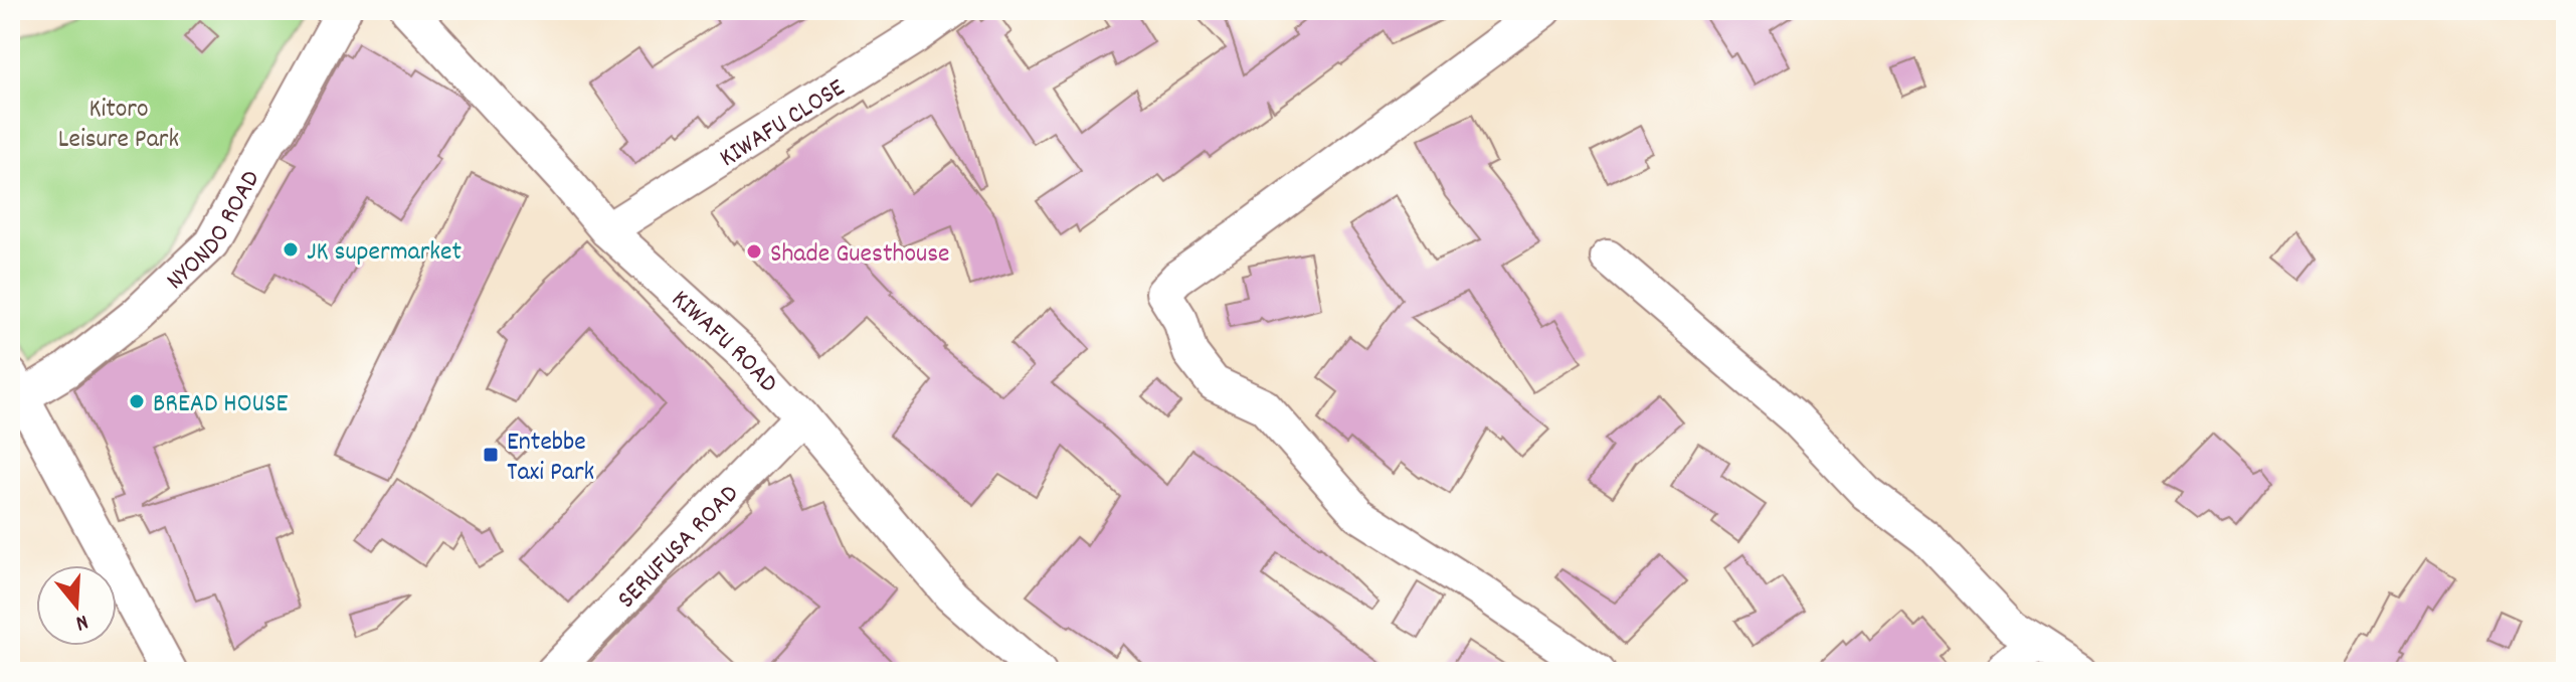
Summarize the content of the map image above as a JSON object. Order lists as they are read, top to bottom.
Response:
{
  "streets": {
    "street": [
      "KIWAFU CLOSE",
      "NYONDO ROAD",
      "KIWAFU ROAD",
      "SERUFUSA ROAD"
    ]
  },
  "crossings": [
    ["KIWAFU CLOSE", "KIWAFU ROAD"],
    ["KIWAFU ROAD", "SERUFUSA ROAD"]
  ],
  "parks": ["Kitoro Leisure Park"],
  "places": {
    "other": ["JK supermarket", "Shade Guesthouse", "BREAD HOUSE"],
    "transit": ["Entebbe Taxi Park"]
  },
  "north": "bottom"
}
